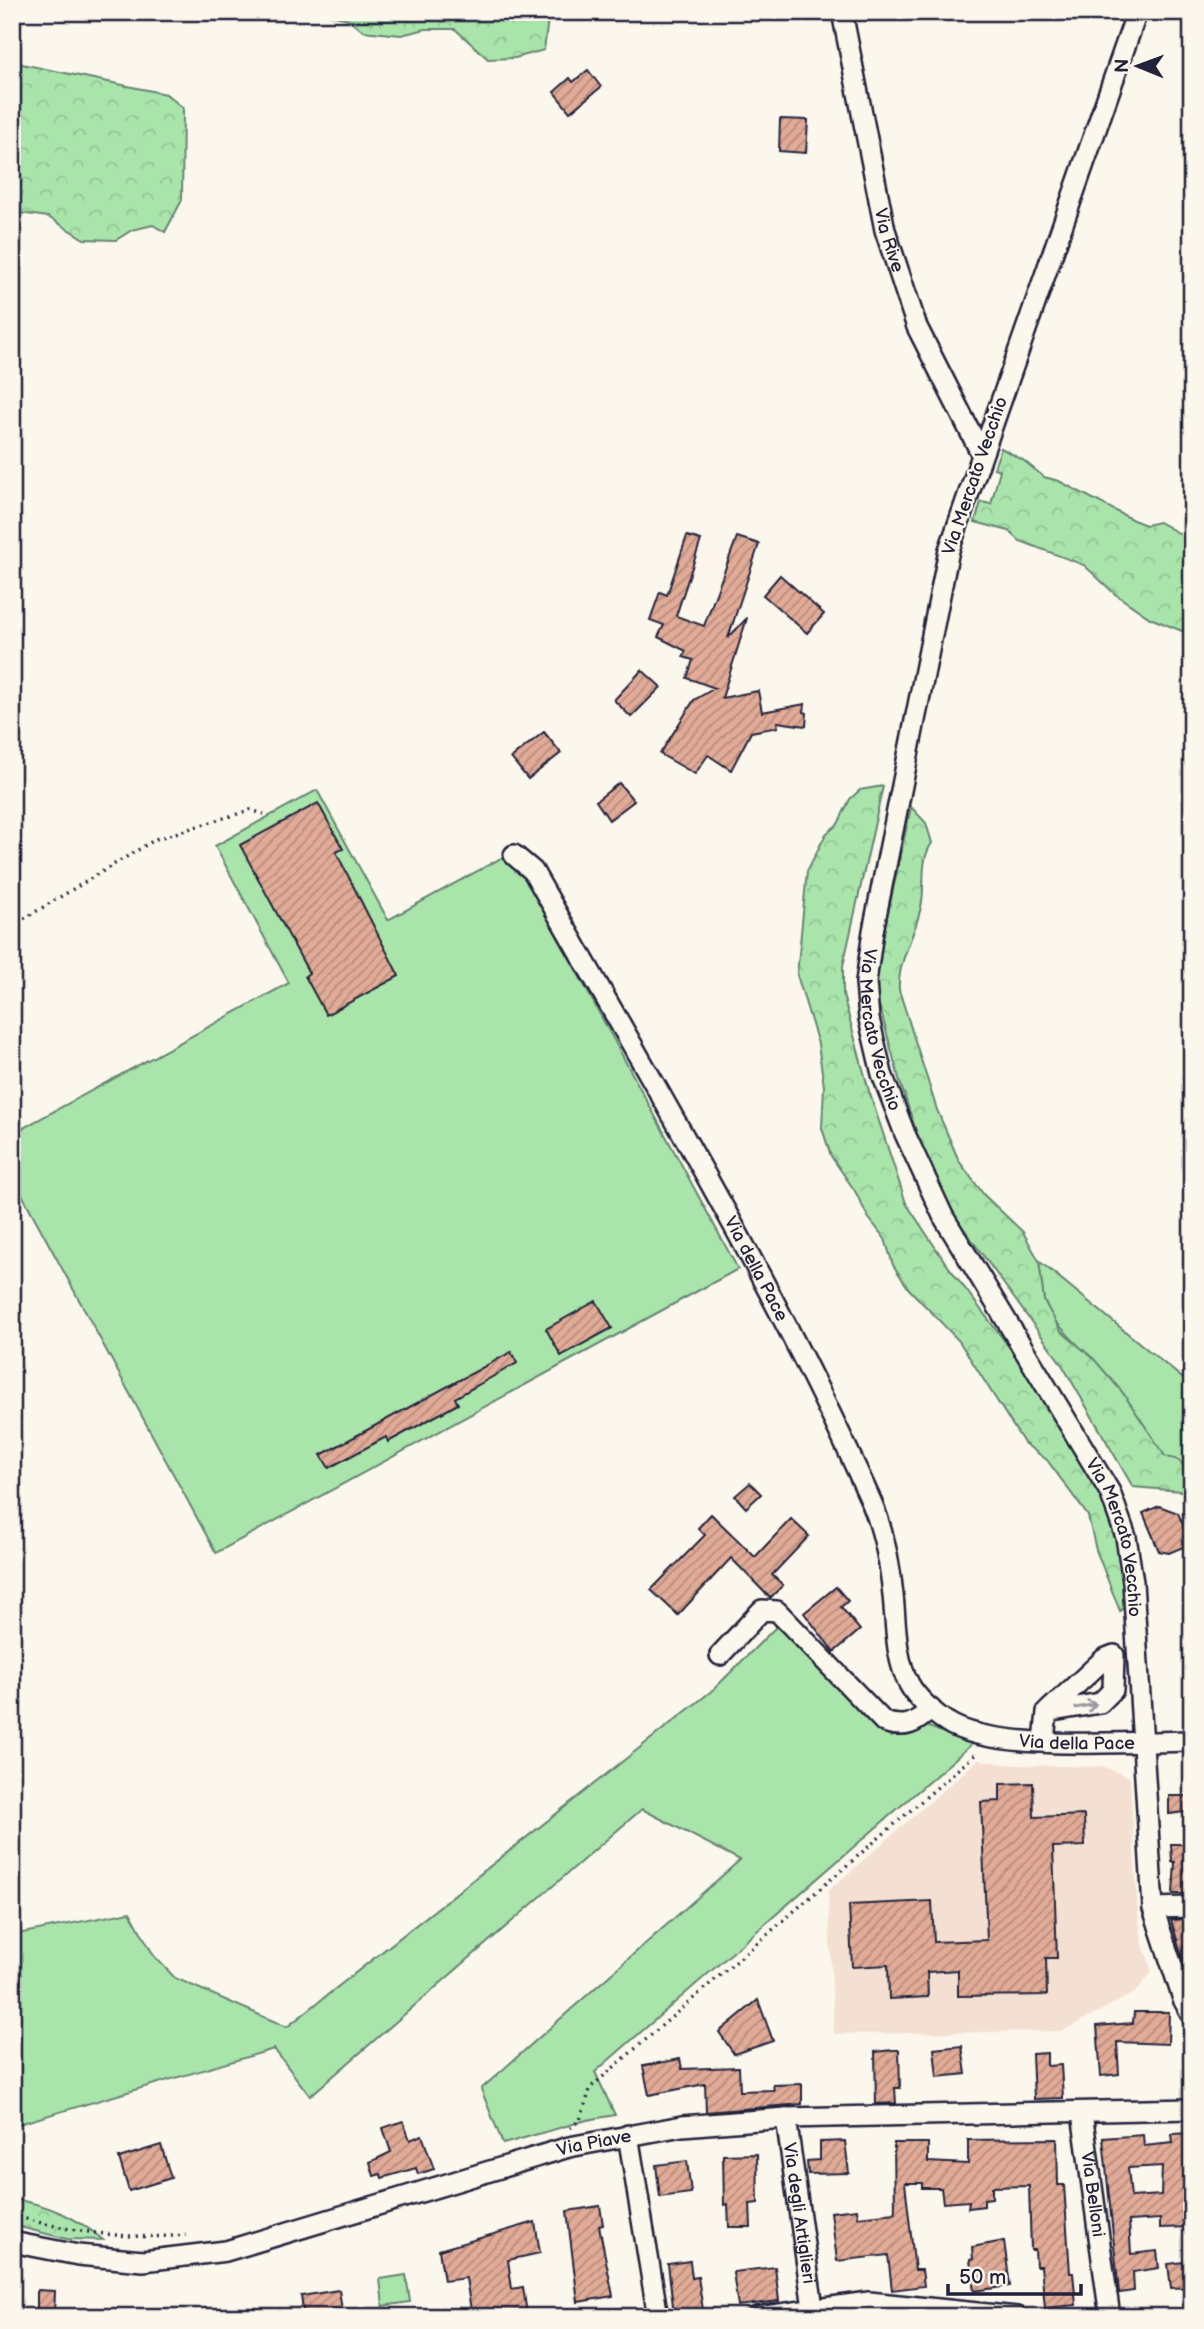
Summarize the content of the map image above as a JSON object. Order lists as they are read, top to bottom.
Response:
{
  "streets": {
    "street": [
      "Via Rive",
      "Via Mercato Vecchio",
      "Via della Pace",
      "Via Piave",
      "Via Belloni",
      "Via degli Artiglieri"
    ]
  },
  "crossings": [
    ["Via Rive", "Via Mercato Vecchio"],
    ["Via Mercato Vecchio", "Via della Pace"],
    ["Via Piave", "Via Belloni"],
    ["Via Piave", "Via degli Artiglieri"]
  ],
  "scale_bar": "50 m",
  "north": "left"
}
